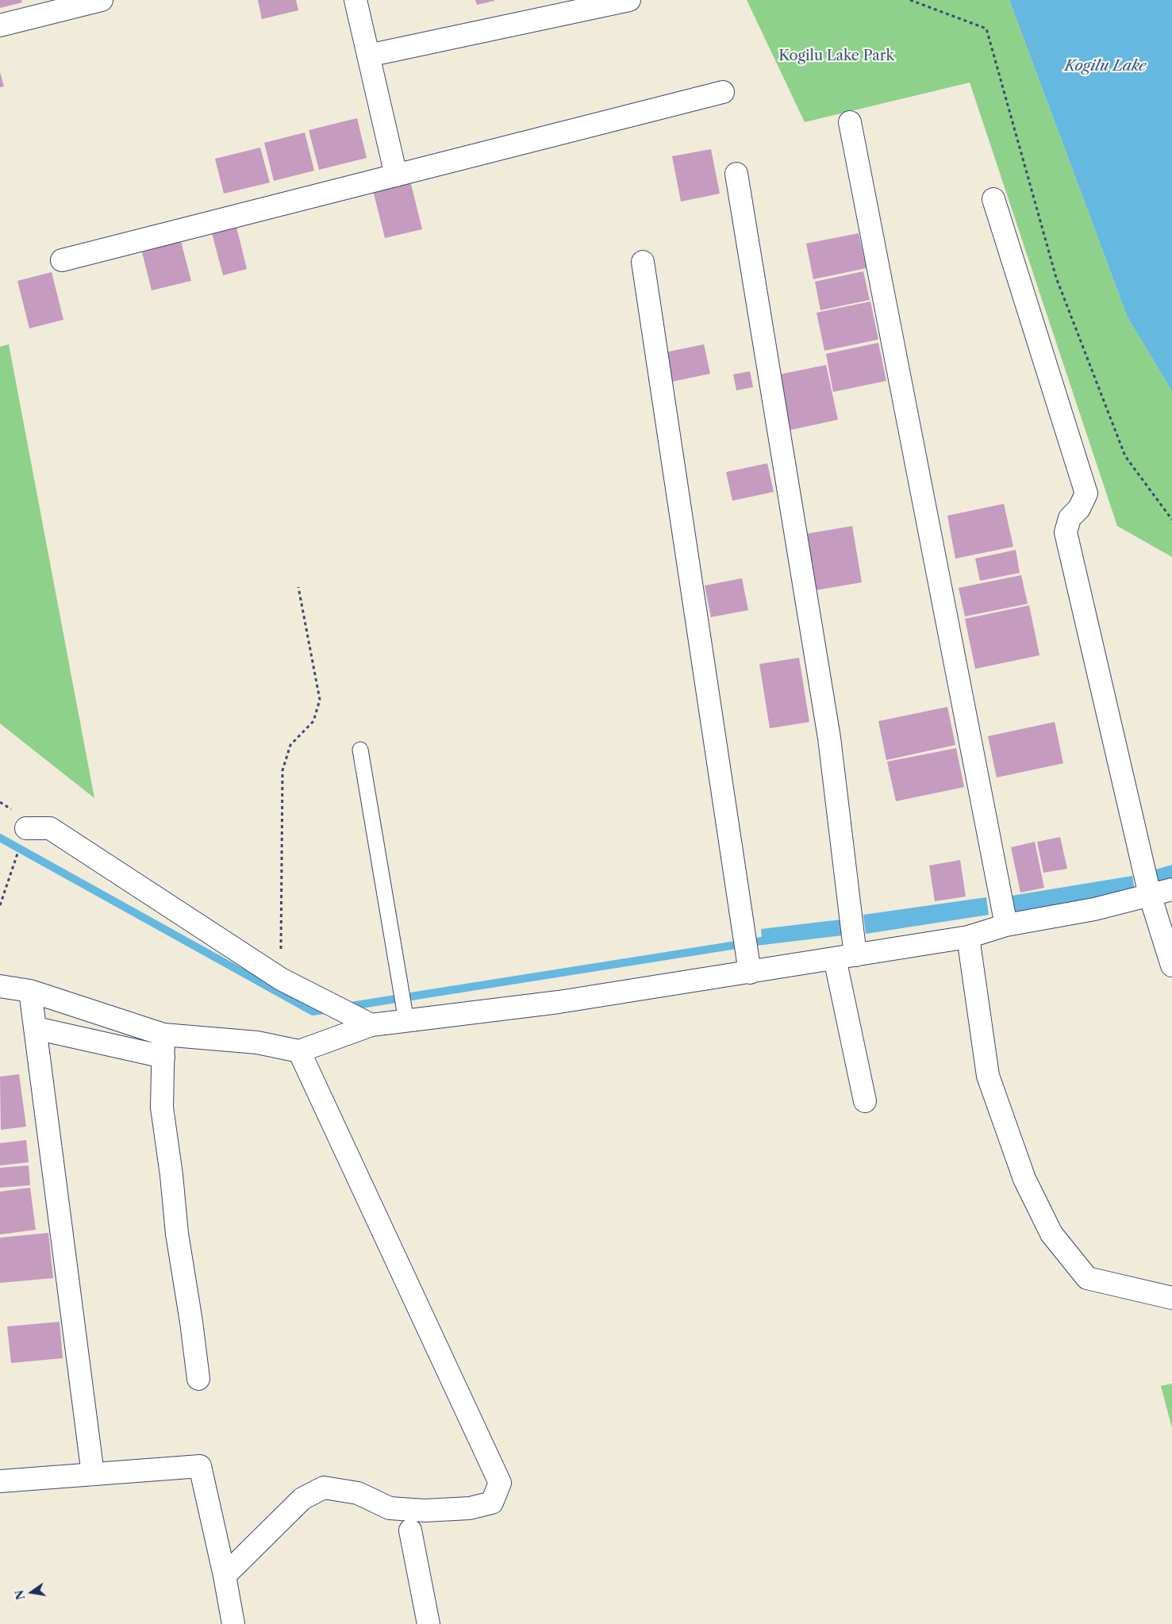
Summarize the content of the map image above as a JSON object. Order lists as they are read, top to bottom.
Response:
{
  "water": ["Kogilu Lake"],
  "parks": ["Kogilu Lake Park"],
  "north": "left"
}
